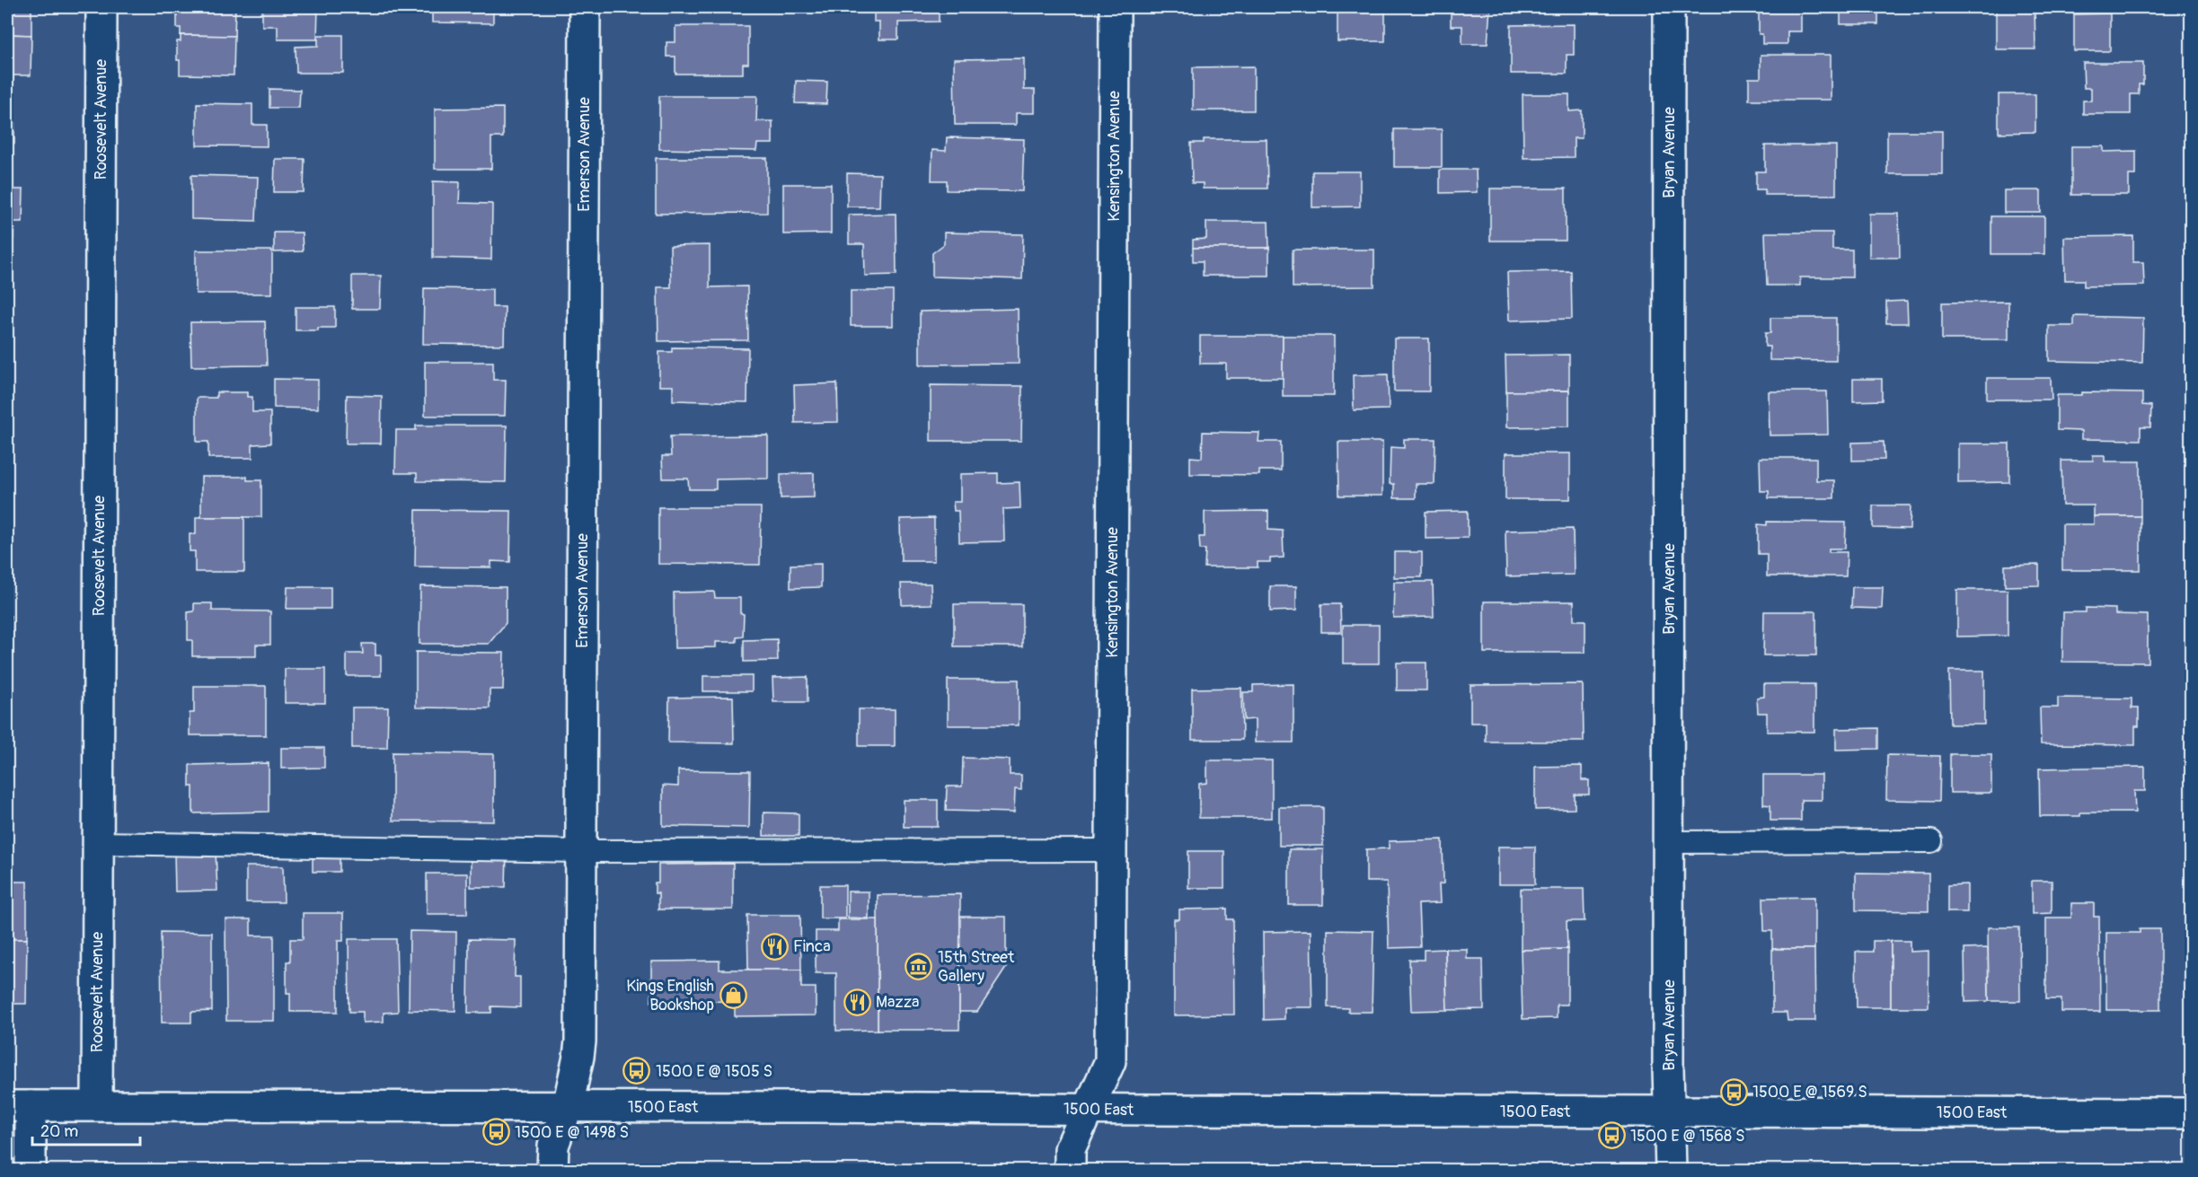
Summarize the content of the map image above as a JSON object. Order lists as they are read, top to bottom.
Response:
{
  "streets": {
    "street": [
      "Roosevelt Avenue",
      "Bryan Avenue",
      "Emerson Avenue",
      "Kensington Avenue",
      "1500 East"
    ]
  },
  "crossings": [
    ["Roosevelt Avenue", "1500 East"],
    ["Bryan Avenue", "1500 East"],
    ["Emerson Avenue", "1500 East"],
    ["Kensington Avenue", "1500 East"]
  ],
  "places": {
    "restaurant": ["Finca", "Mazza"],
    "museum": ["15th Street Gallery"],
    "shop": ["Kings English Bookshop"],
    "bus stop": [
      "1500 E @ 1505 S",
      "1500 E @ 1569 S",
      "1500 E @ 1498 S",
      "1500 E @ 1568 S"
    ]
  },
  "scale_bar": "20 m"
}
